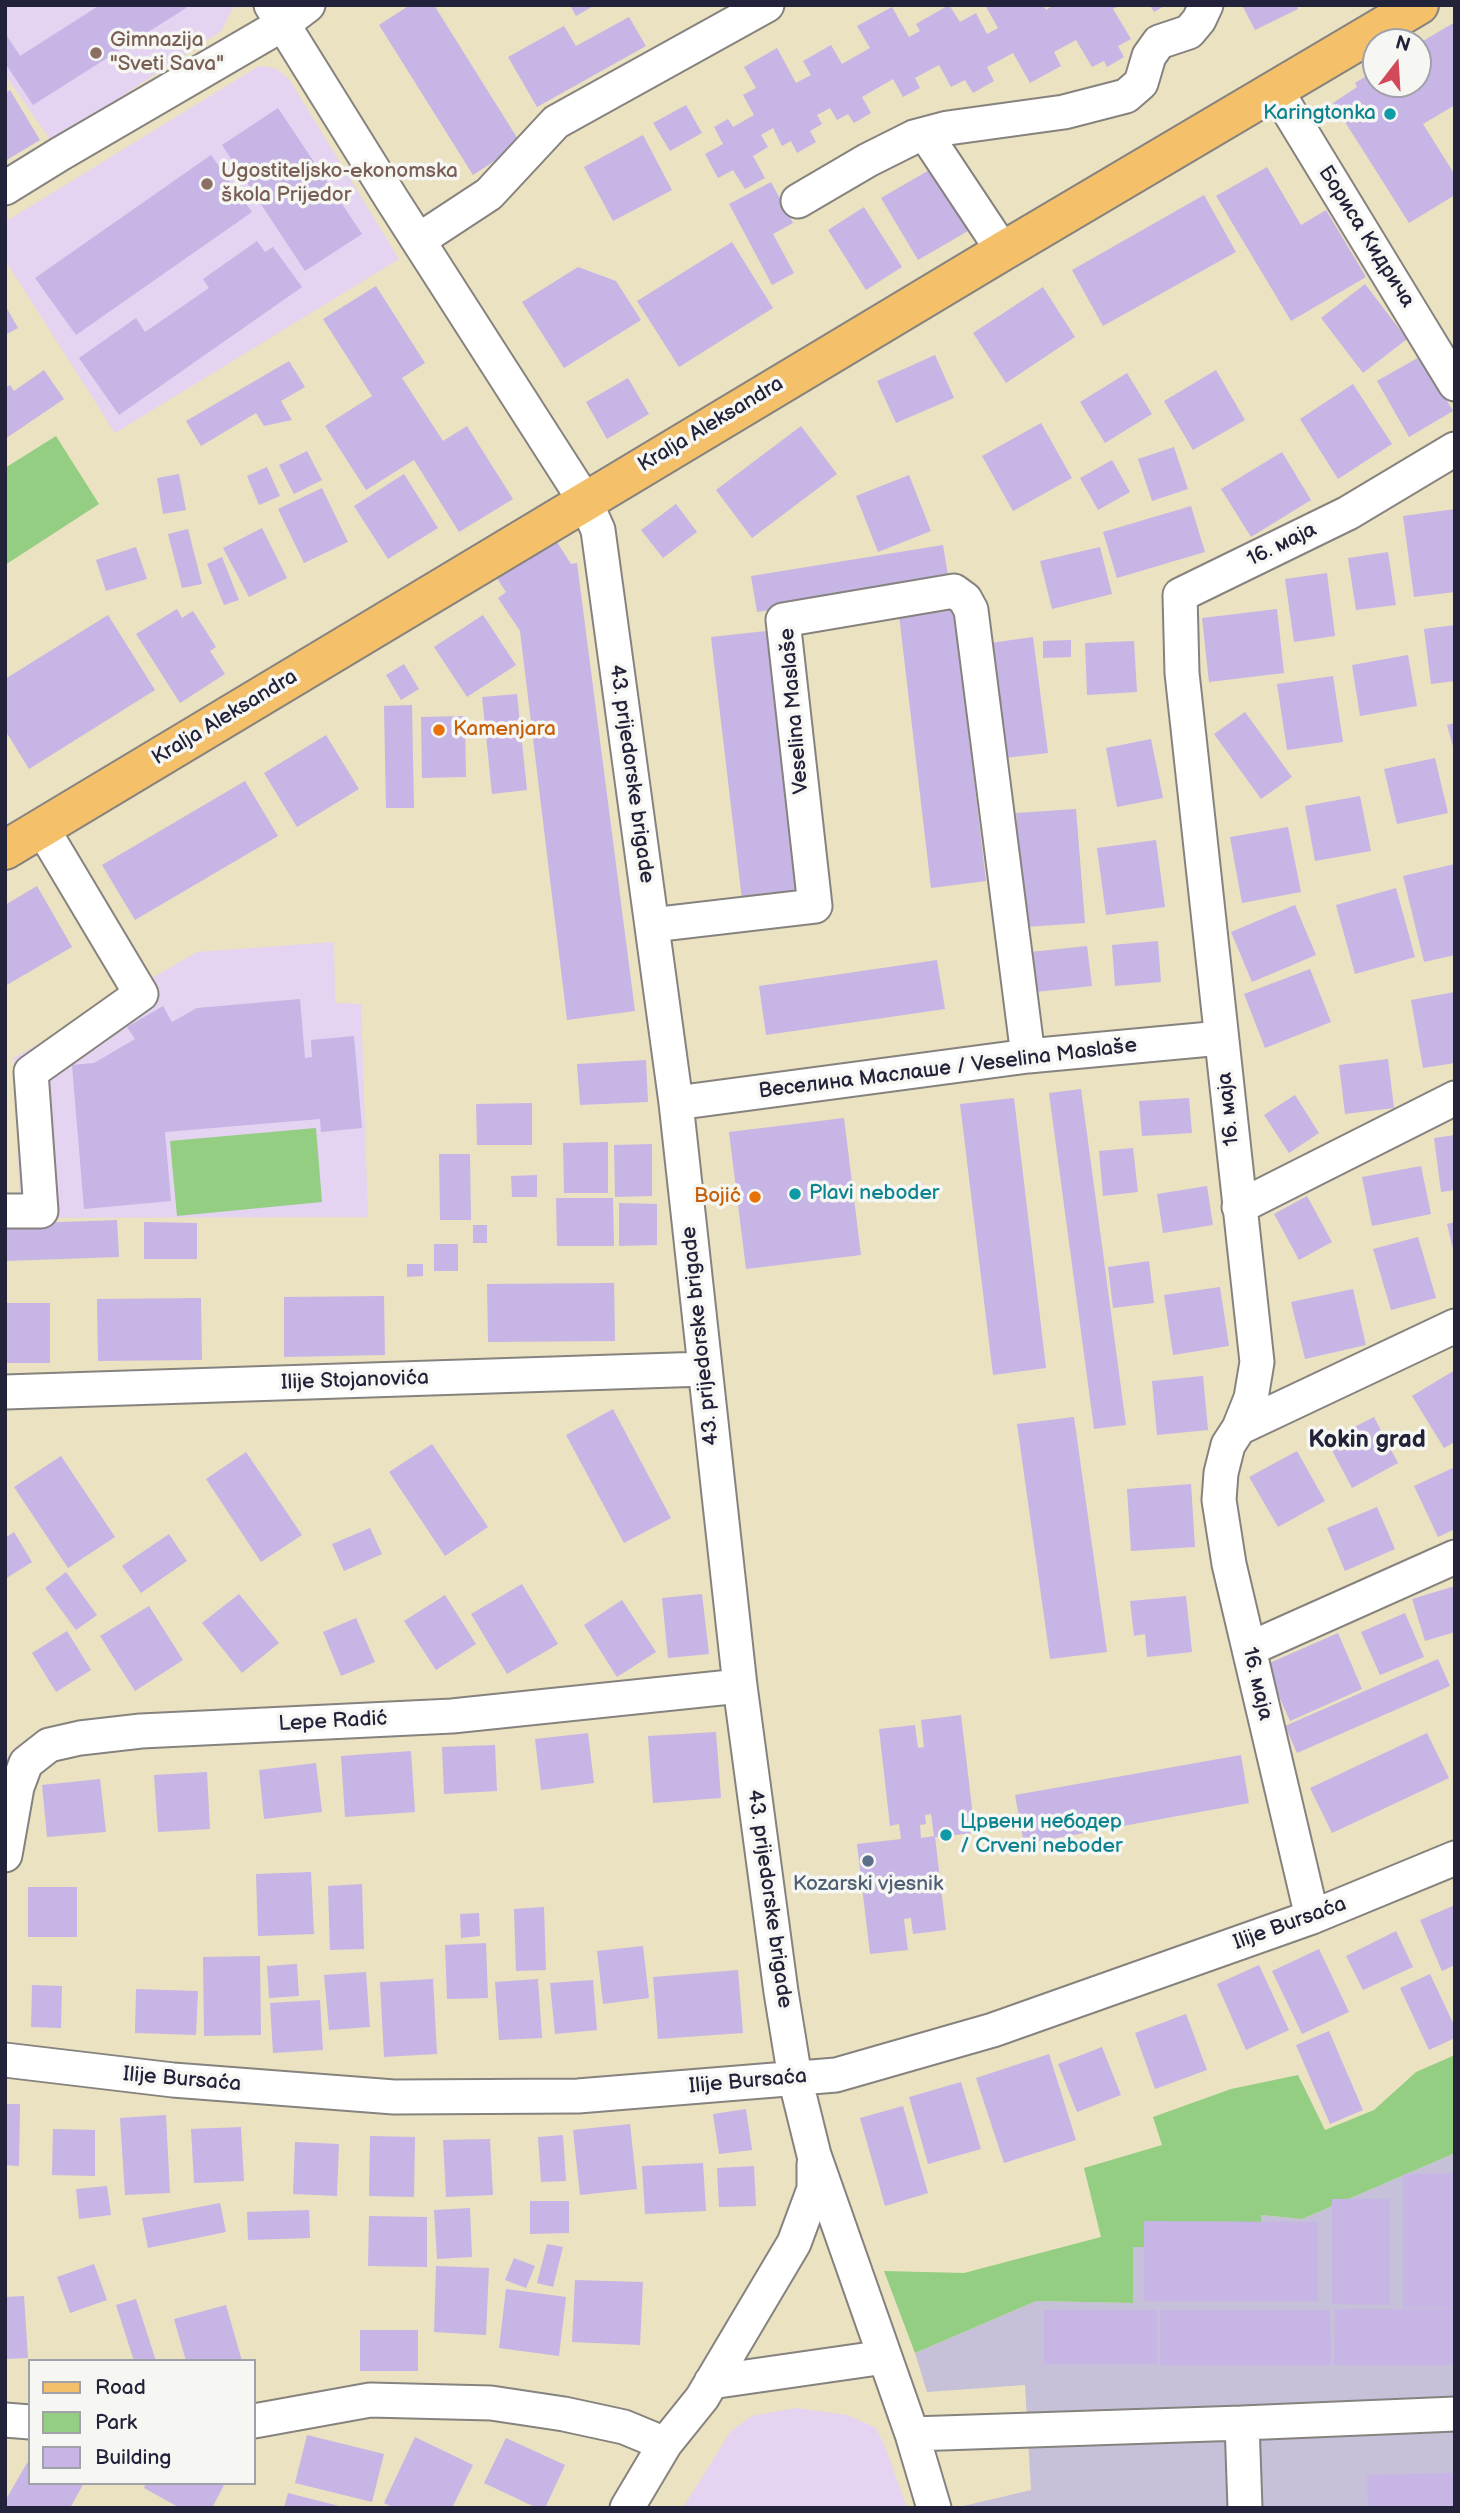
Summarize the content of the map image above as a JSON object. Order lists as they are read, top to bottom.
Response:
{
  "streets": {
    "main road": ["Kralja Aleksandra"],
    "street": [
      "Бориса Kидрича",
      "16. маја",
      "Veselina Maslaše",
      "43. prijedorske brigade",
      "Веселина Маслаше / Veselina Maslaše",
      "Ilije Stojanovića",
      "Lepe Radić",
      "Ilije Bursaća"
    ]
  },
  "crossings": [
    ["Бориса Kидрича", "Kralja Aleksandra"],
    ["Kralja Aleksandra", "43. prijedorske brigade"],
    ["16. маја", "Веселина Маслаше / Veselina Maslaše"],
    ["16. маја", "Ilije Bursaća"],
    ["Veselina Maslaše", "43. prijedorske brigade"],
    ["Veselina Maslaše", "Веселина Маслаше / Veselina Maslaše"],
    ["43. prijedorske brigade", "Веселина Маслаше / Veselina Maslaše"],
    ["43. prijedorske brigade", "Ilije Stojanovića"],
    ["43. prijedorske brigade", "Lepe Radić"],
    ["43. prijedorske brigade", "Ilije Bursaća"]
  ],
  "districts": ["Kokin grad"],
  "places": [
    "Gimnazija \"Sveti Sava\"",
    "Karingtonka",
    "Ugostiteljsko-ekonomska škola Prijedor",
    "Kamenjara",
    "Plavi neboder",
    "Bojić",
    "Црвени небодер / Crveni neboder",
    "Kozarski vjesnik"
  ],
  "legend": ["Road", "Park", "Building"],
  "north": "top"
}
